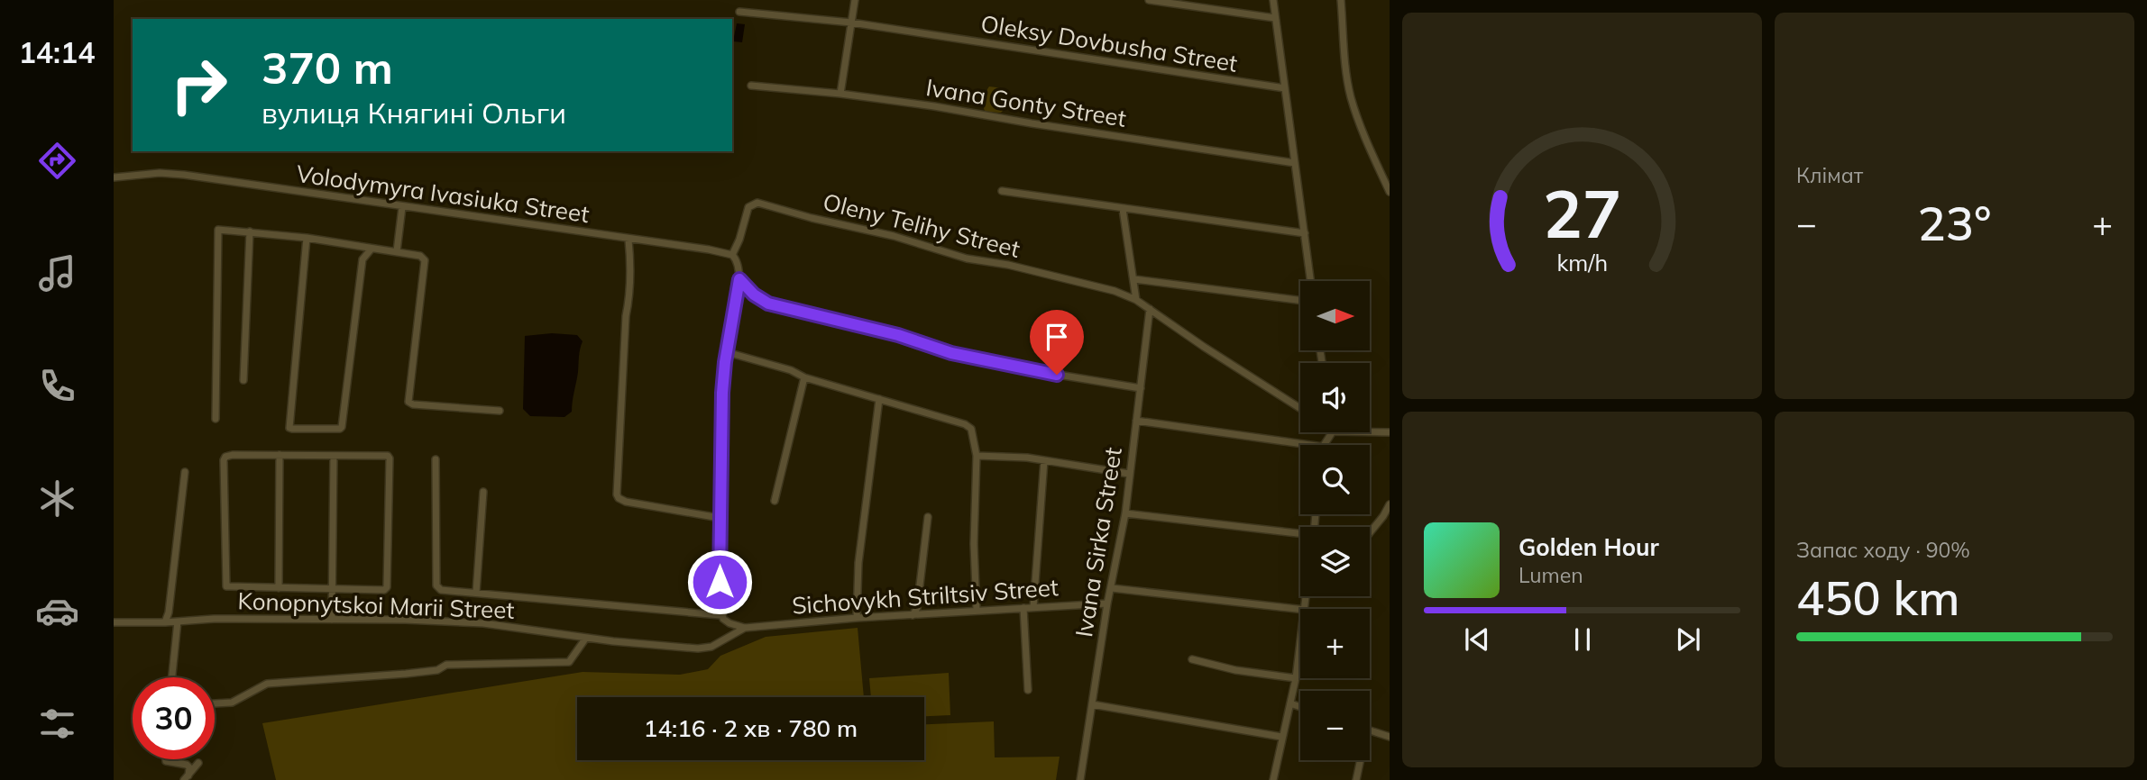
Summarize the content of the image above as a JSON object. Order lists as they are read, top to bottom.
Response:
{
  "streets": {
    "street": [
      "Oleksy Dovbusha Street",
      "Ivana Gonty Street",
      "Volodymyra Ivasiuka Street",
      "Oleny Telihy Street",
      "Ivana Sirka Street",
      "Sichovykh Striltsiv Street",
      "Konopnytskoi Marii Street"
    ]
  },
  "crossings": [
    ["Volodymyra Ivasiuka Street", "Oleny Telihy Street"],
    ["Oleny Telihy Street", "Ivana Sirka Street"],
    ["Ivana Sirka Street", "Sichovykh Striltsiv Street"],
    ["Sichovykh Striltsiv Street", "Konopnytskoi Marii Street"]
  ],
  "north": "right",
  "page": {
    "tabs": "14:14",
    "tile": [
      "Клімат",
      ["Запас ходу · 90%", "450 km"]
    ],
    "turn": ["370 m", "вулиця Княгині Ольги"],
    "heat": ["−", "23°", "+"],
    "map_buttons": ["+", "−"],
    "song": ["Golden Hour", "Lumen"],
    "limit": "30",
    "trip": "14:16 · 2 хв · 780 m",
    "gauge": ["27", "km/h"]
  }
}
